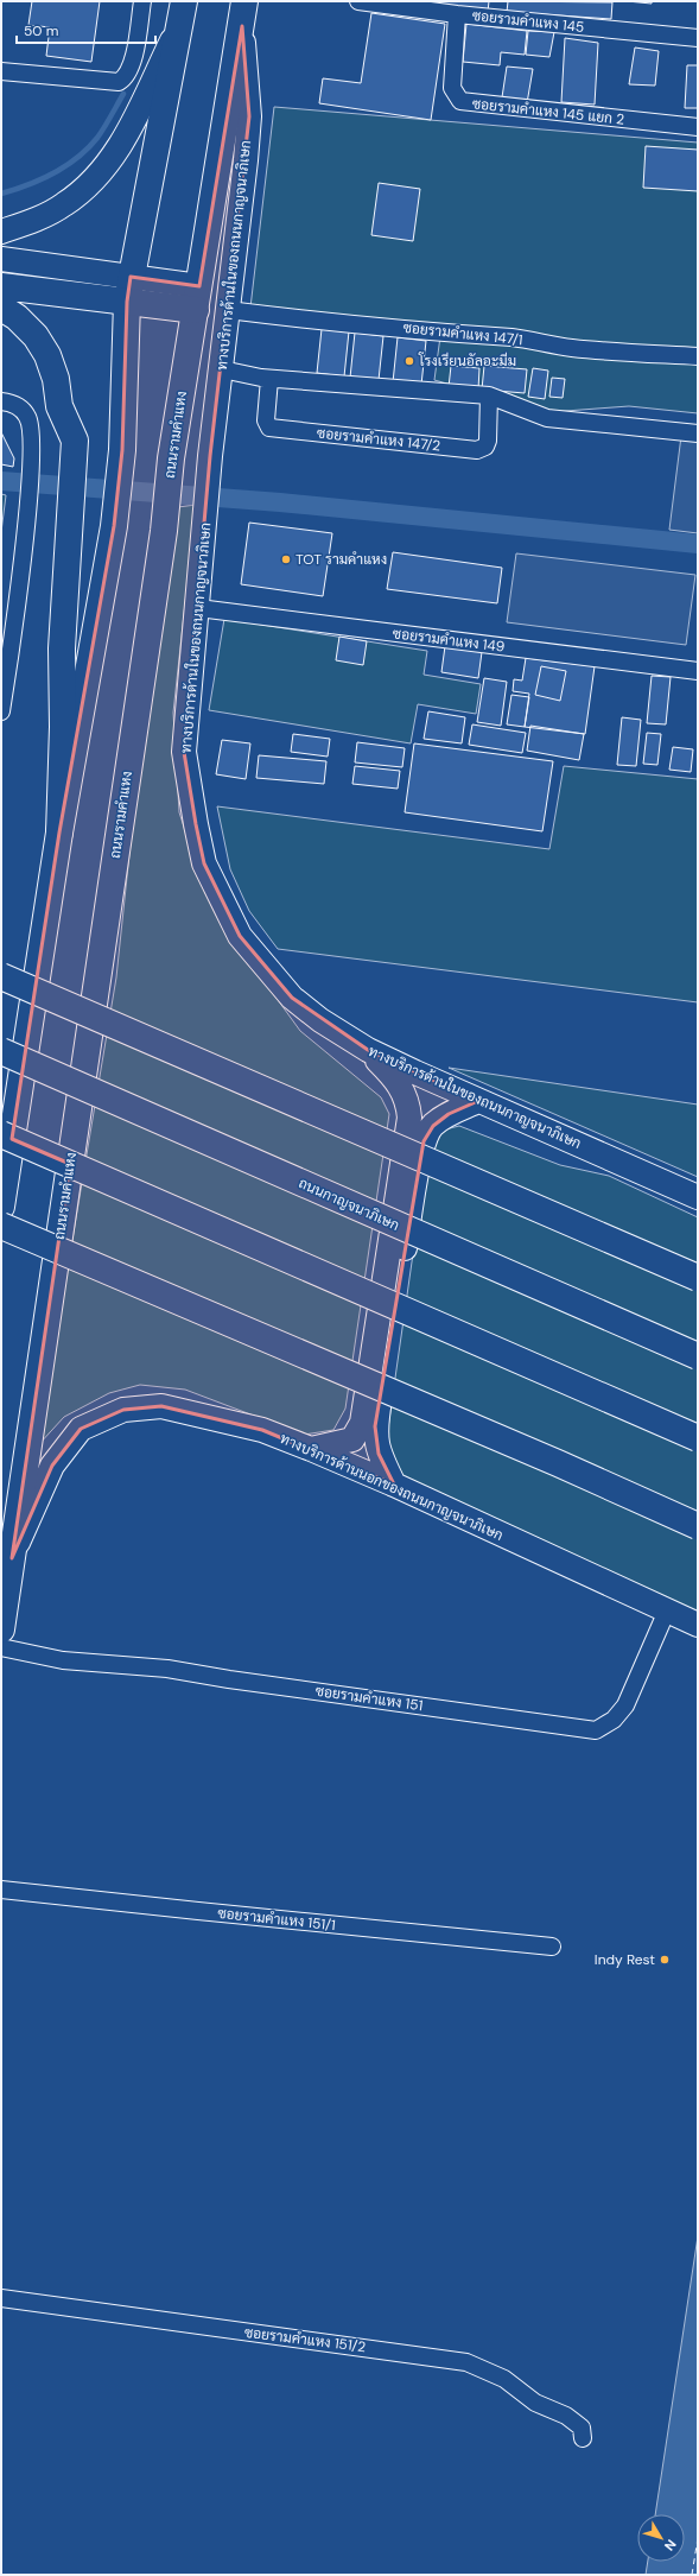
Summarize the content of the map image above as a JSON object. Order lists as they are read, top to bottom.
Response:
{
  "streets": {
    "main road": [
      "ทางบริการด้านในของถนนกาญจนาภิเษก",
      "ถนนรามคำแหง",
      "ถนนกาญจนาภิเษก",
      "ทางบริการด้านนอกของถนนกาญจนาภิเษก"
    ],
    "street": [
      "ซอยรามคำแหง 145",
      "ซอยรามคำแหง 145 แยก 2",
      "ซอยรามคำแหง 147/1",
      "ซอยรามคำแหง 147/2",
      "ซอยรามคำแหง 149",
      "ซอยรามคำแหง 151",
      "ซอยรามคำแหง 151/1",
      "ซอยรามคำแหง 151/2"
    ]
  },
  "crossings": [
    ["ซอยรามคำแหง 145", "ซอยรามคำแหง 145 แยก 2"],
    ["ทางบริการด้านในของถนนกาญจนาภิเษก", "ซอยรามคำแหง 147/1"],
    ["ทางบริการด้านในของถนนกาญจนาภิเษก", "ถนนรามคำแหง"],
    ["ทางบริการด้านในของถนนกาญจนาภิเษก", "ซอยรามคำแหง 149"],
    ["ถนนรามคำแหง", "ทางบริการด้านนอกของถนนกาญจนาภิเษก"],
    ["ทางบริการด้านนอกของถนนกาญจนาภิเษก", "ซอยรามคำแหง 151"]
  ],
  "places": ["โรงเรียนอัลอะมีม", "TOT รามคำแหง", "Indy Rest"],
  "scale_bar": "50 m",
  "north": "bottom right"
}
